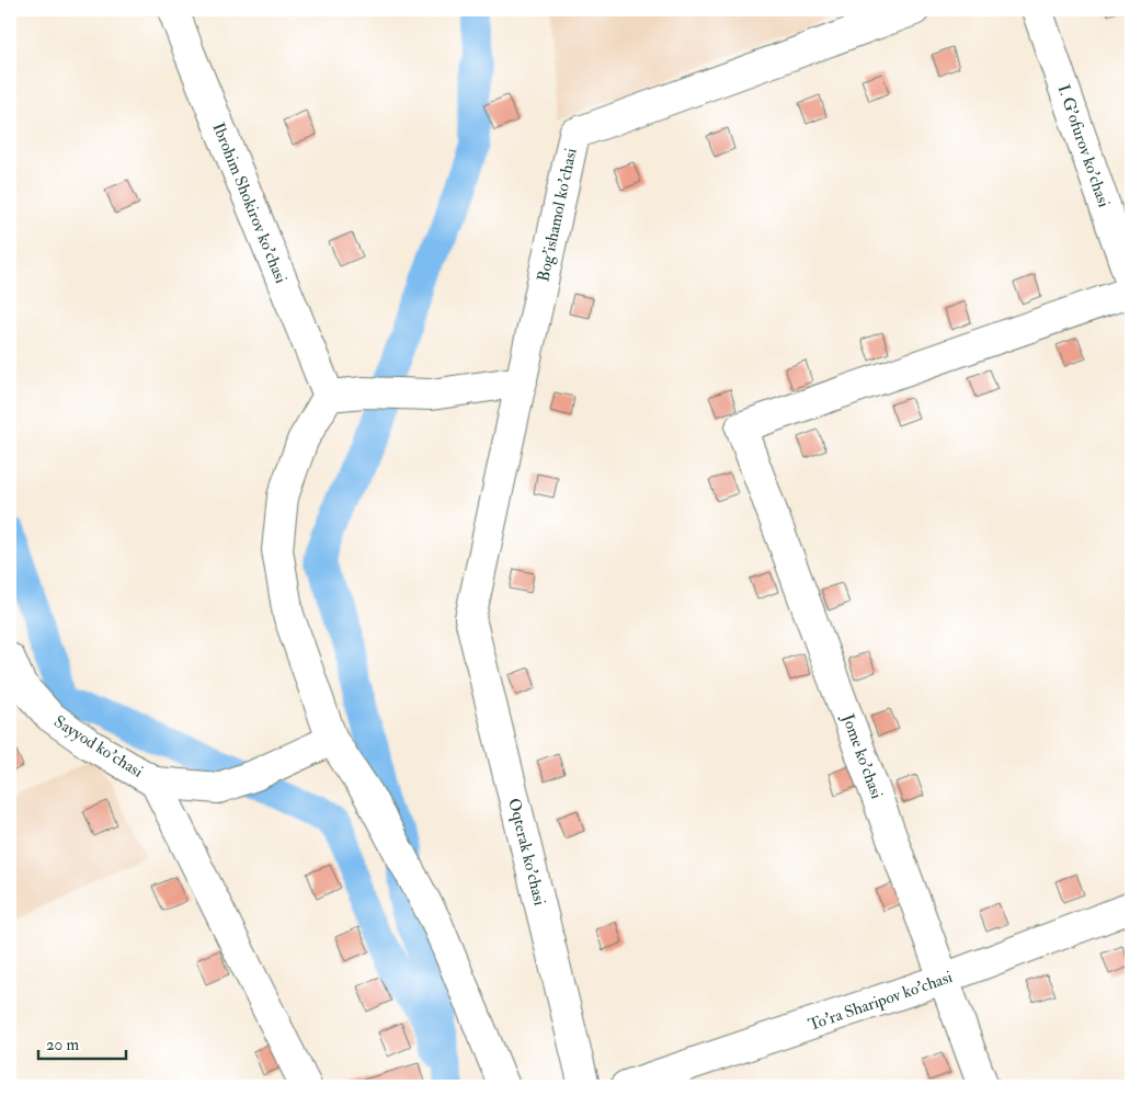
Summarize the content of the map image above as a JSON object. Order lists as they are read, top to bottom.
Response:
{
  "streets": {
    "street": [
      "I. G'ofurov ko'chasi",
      "Ibrohim Shokirov ko'chasi",
      "Bog'ishamol ko'chasi",
      "Sayyod ko'chasi",
      "Jome ko'chasi",
      "Oqterak ko'chasi",
      "To'ra Sharipov ko'chasi"
    ]
  },
  "crossings": [
    ["Bog'ishamol ko'chasi", "Oqterak ko'chasi"],
    ["Jome ko'chasi", "To'ra Sharipov ko'chasi"]
  ],
  "scale_bar": "20 m"
}
